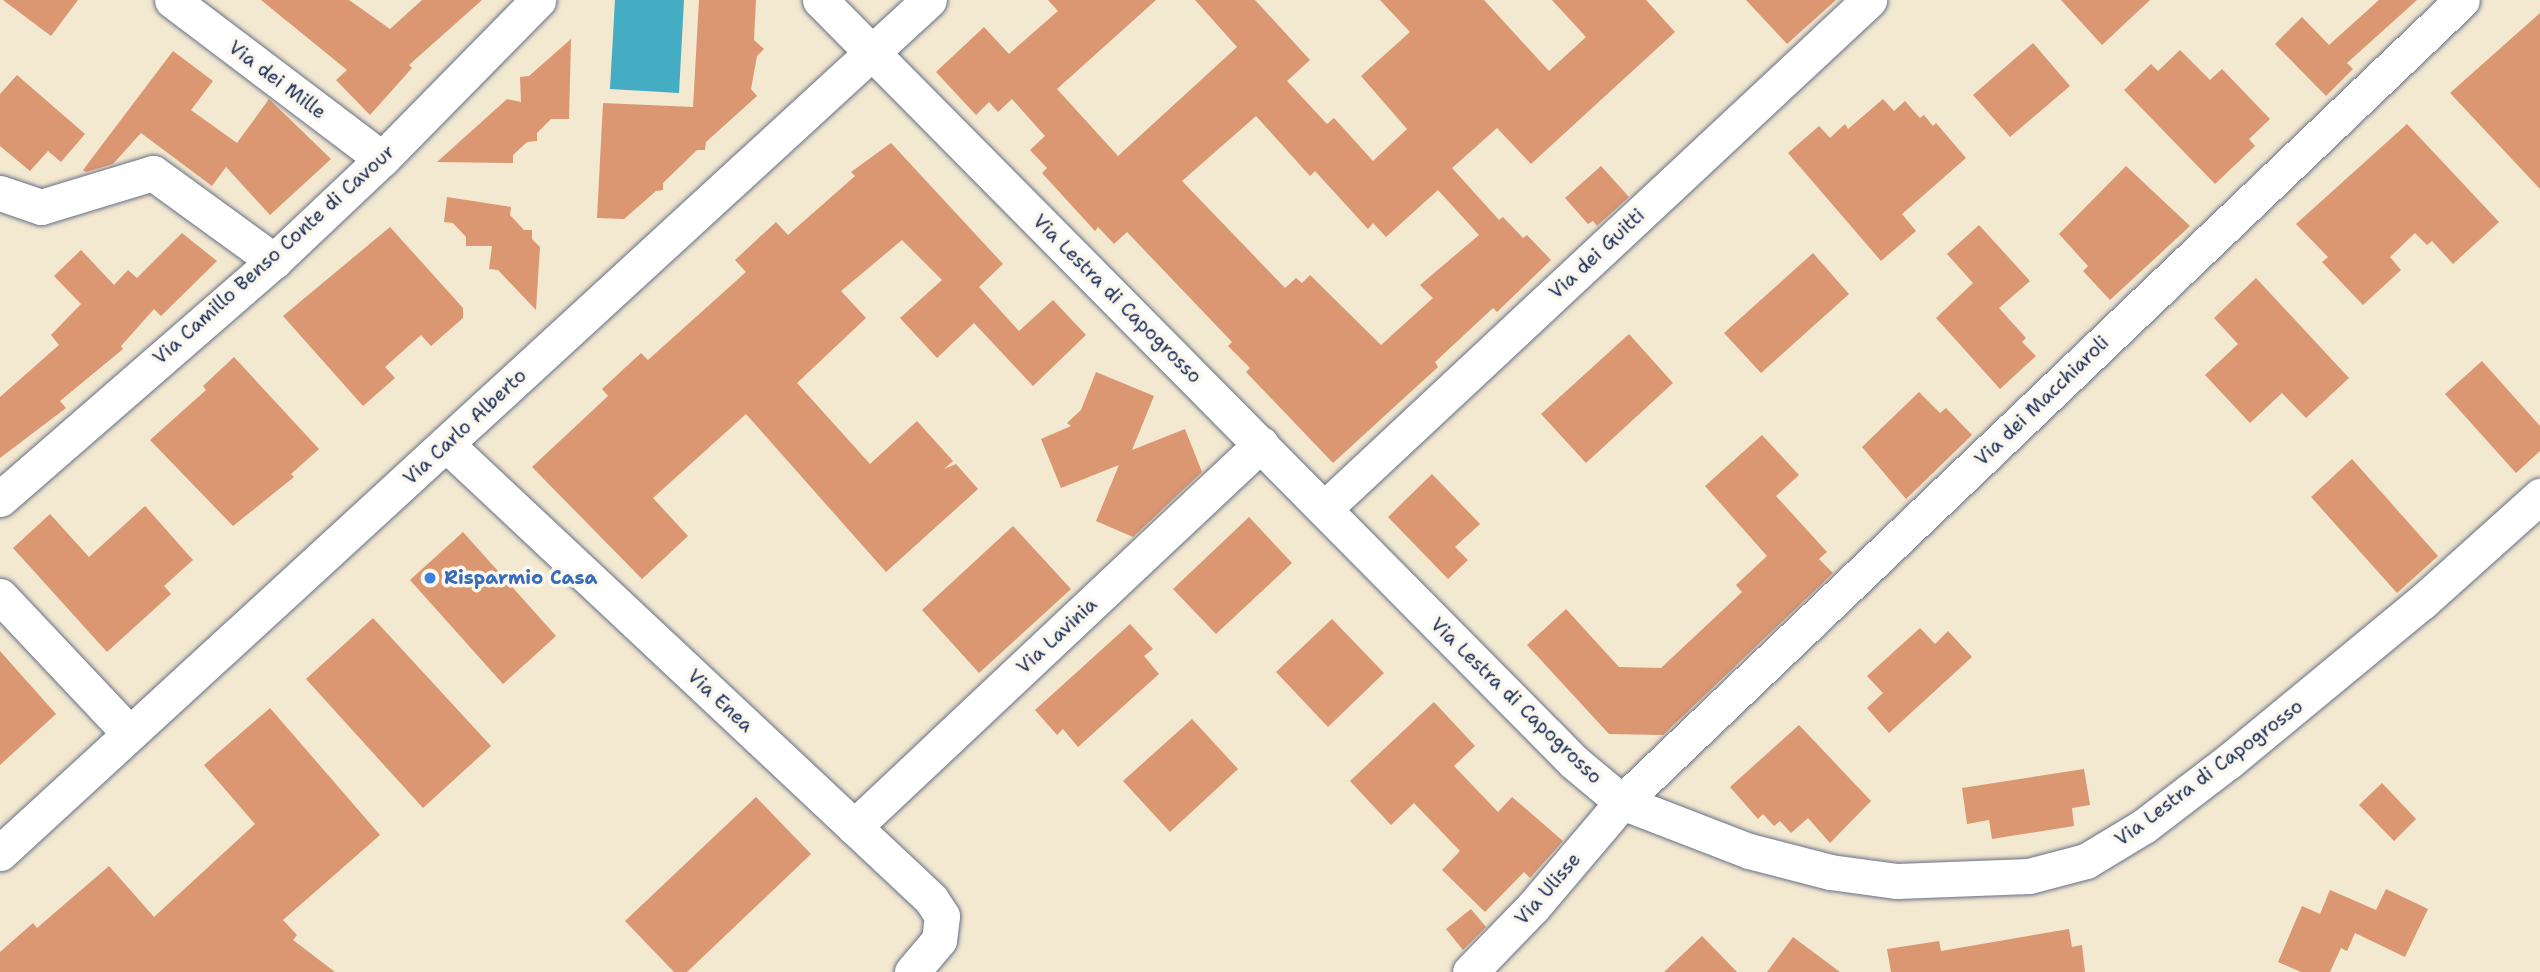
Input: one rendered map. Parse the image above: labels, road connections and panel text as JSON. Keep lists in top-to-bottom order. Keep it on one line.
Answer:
{"streets":{"street":["Via dei Mille","Via dei Guitti","Via Camillo Benso Conte di Cavour","Via Lestra di Capogrosso","Via dei Macchiaroli","Via Carlo Alberto","Via Lavinia","Via Enea","Via Ulisse"]},"crossings":[["Via dei Mille","Via Camillo Benso Conte di Cavour"],["Via dei Guitti","Via Lestra di Capogrosso"],["Via Lestra di Capogrosso","Via dei Macchiaroli"],["Via Lestra di Capogrosso","Via Carlo Alberto"],["Via Lestra di Capogrosso","Via Lavinia"],["Via Lestra di Capogrosso","Via Ulisse"],["Via dei Macchiaroli","Via Ulisse"],["Via Carlo Alberto","Via Enea"],["Via Lavinia","Via Enea"]],"places":["Risparmio Casa"]}
